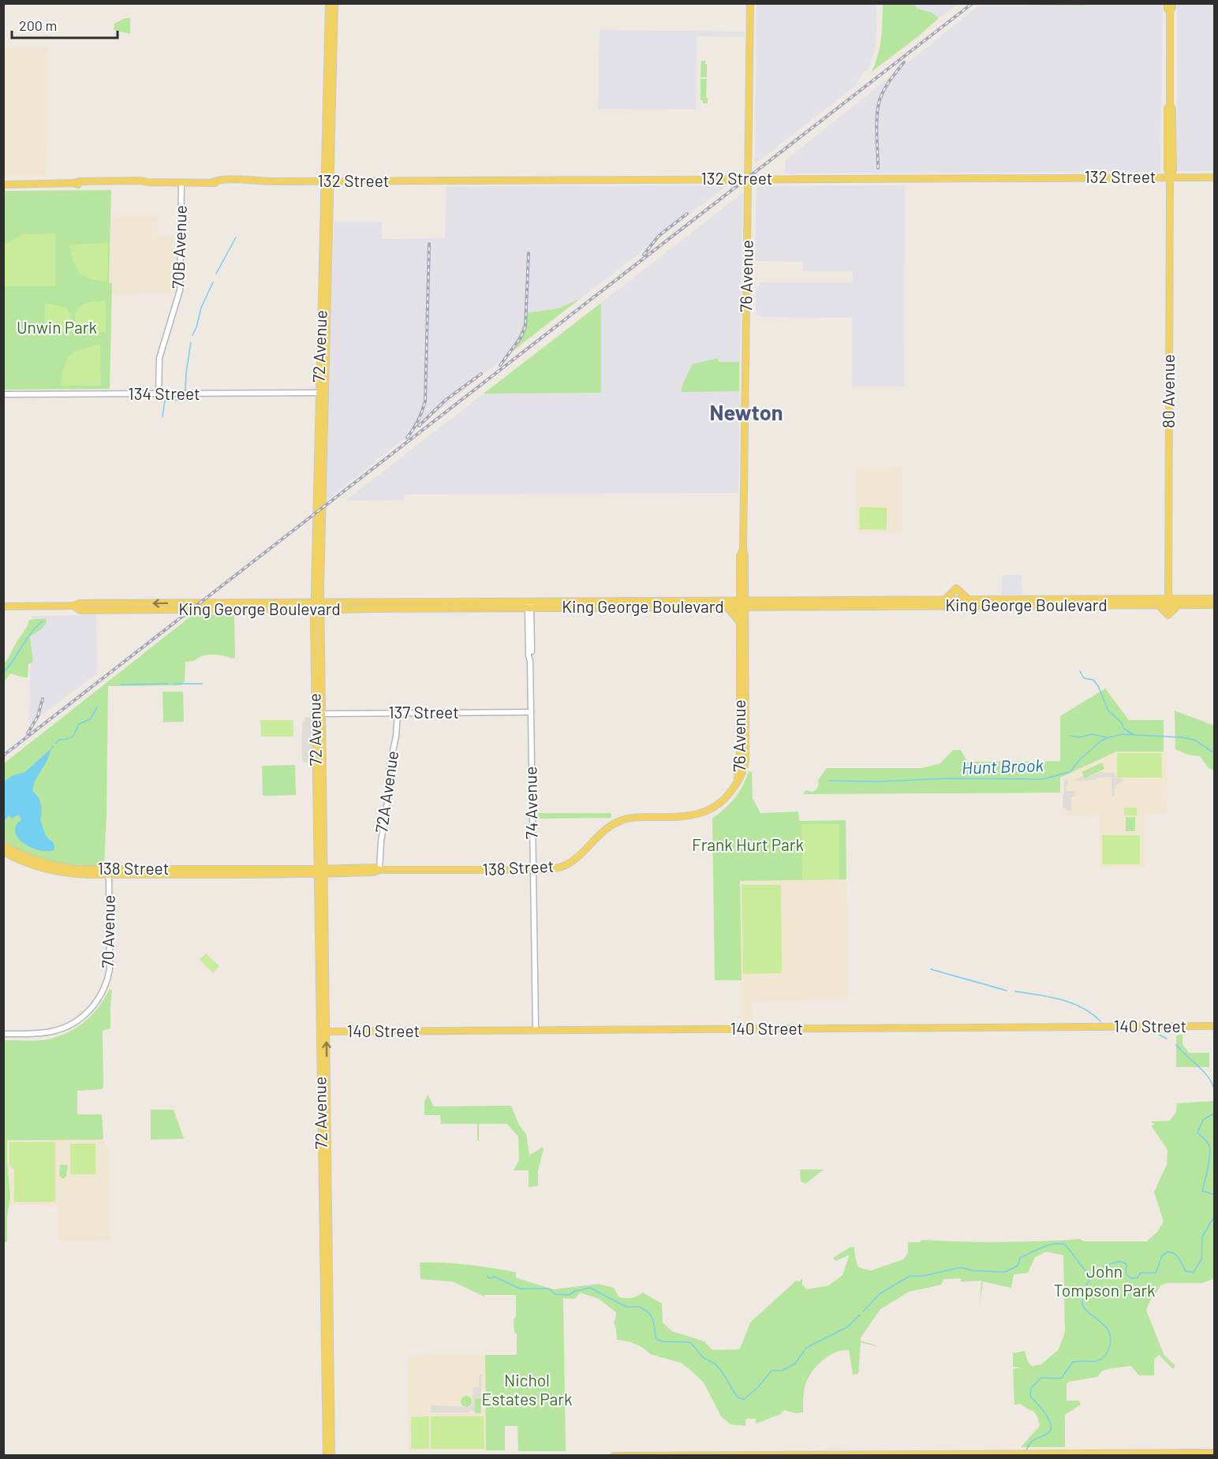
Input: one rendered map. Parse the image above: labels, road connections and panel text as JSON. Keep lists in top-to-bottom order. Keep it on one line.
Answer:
{"streets":{"main road":["132 Street","76 Avenue","72 Avenue","80 Avenue","King George Boulevard","138 Street","140 Street"],"street":["70B Avenue","134 Street","137 Street","72A Avenue","74 Avenue","70 Avenue"]},"crossings":[["132 Street","70B Avenue"],["132 Street","76 Avenue"],["132 Street","72 Avenue"],["132 Street","80 Avenue"],["70B Avenue","134 Street"],["76 Avenue","King George Boulevard"],["76 Avenue","138 Street"],["72 Avenue","134 Street"],["72 Avenue","King George Boulevard"],["72 Avenue","137 Street"],["72 Avenue","138 Street"],["72 Avenue","140 Street"],["80 Avenue","King George Boulevard"],["King George Boulevard","74 Avenue"],["137 Street","72A Avenue"],["137 Street","74 Avenue"],["72A Avenue","138 Street"],["74 Avenue","138 Street"],["74 Avenue","140 Street"],["138 Street","70 Avenue"]],"districts":["Newton"],"water":["Hunt Brook"],"parks":["Unwin Park","Frank Hurt Park","John Tompson Park","Nichol Estates Park"],"scale_bar":"200 m"}
